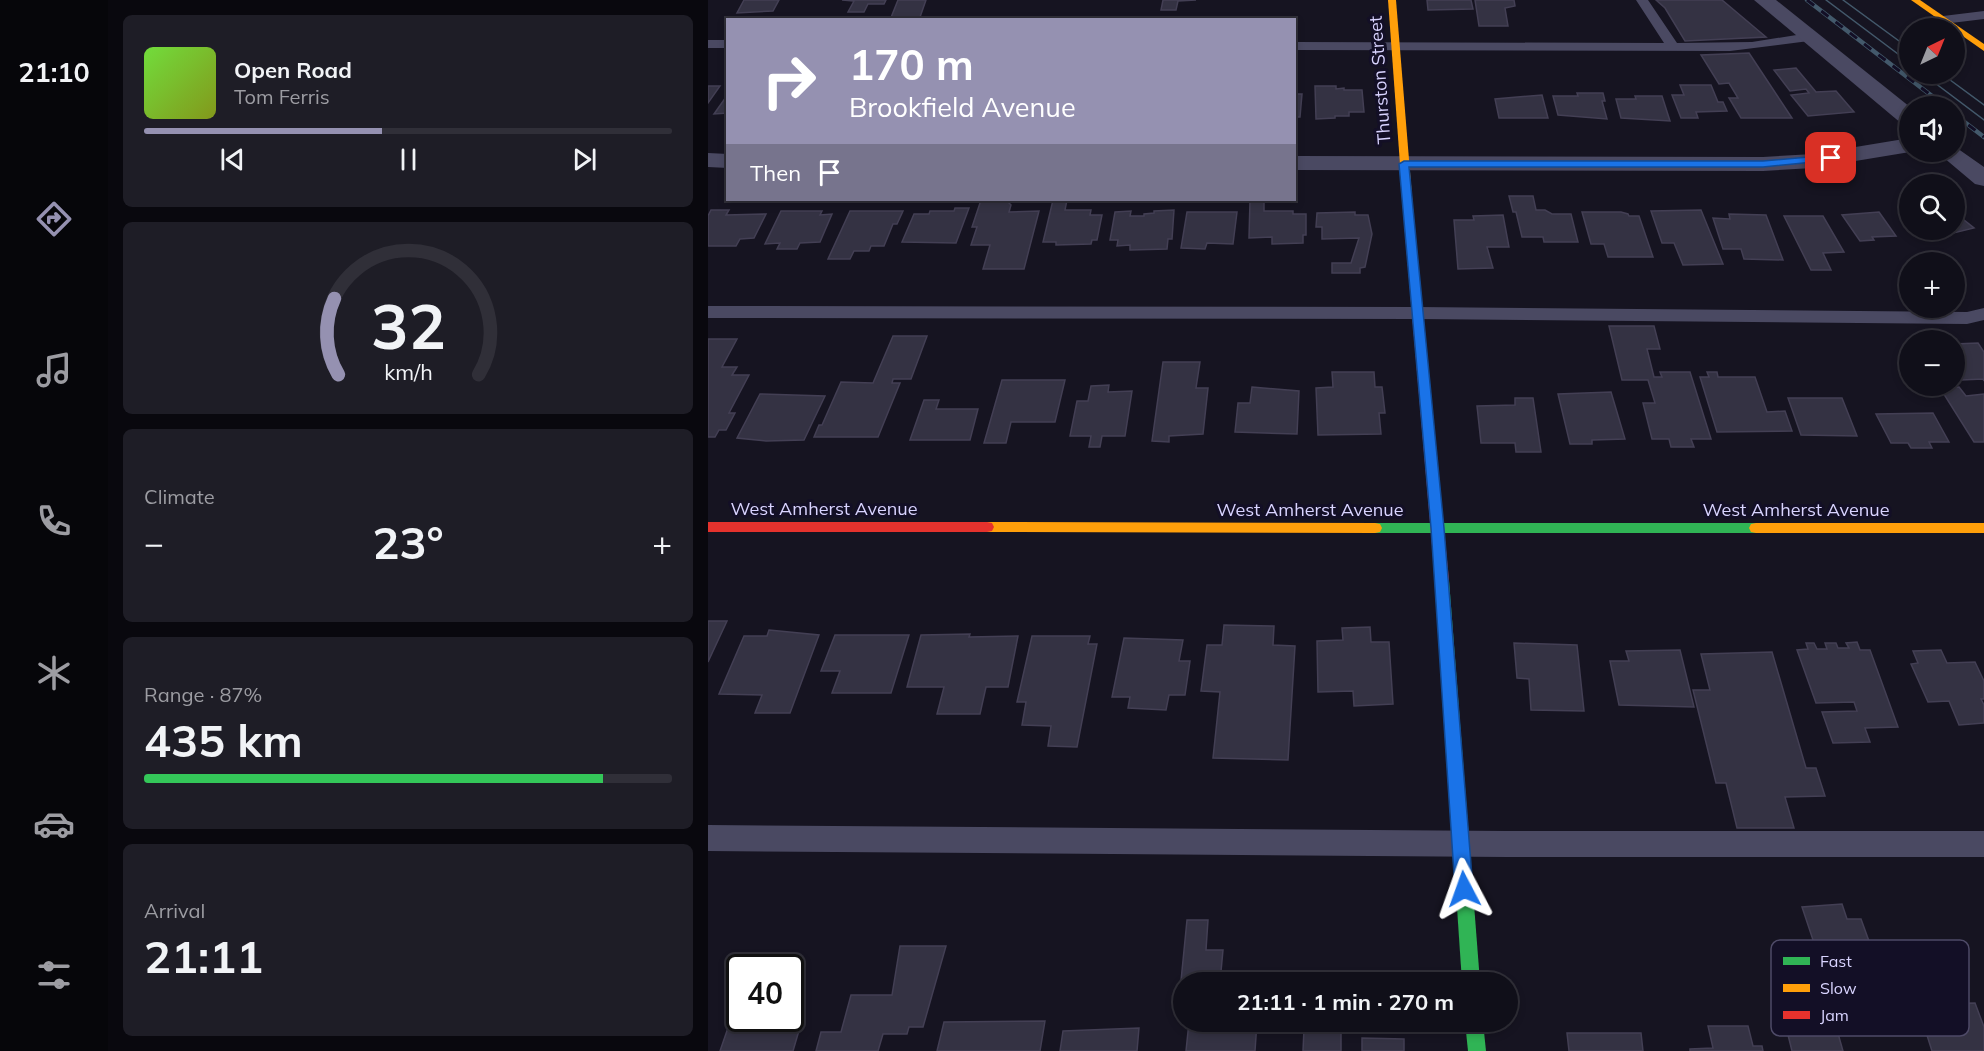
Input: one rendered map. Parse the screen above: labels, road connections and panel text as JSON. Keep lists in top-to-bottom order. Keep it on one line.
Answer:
{"streets":{"street":["Thurston Street","West Amherst Avenue"]},"crossings":[["Thurston Street","West Amherst Avenue"]],"legend":["Fast","Slow","Jam"],"north":"top right","page":{"tabs":"21:10","map_buttons":["+","−"],"turn":["170 m","Brookfield Avenue"],"song":["Open Road","Tom Ferris"],"then":"Then","tile":["Climate",["Range · 87%","435 km"],["Arrival","21:11"]],"heat":["−","23°","+"],"limit":"40","trip":"21:11 · 1 min · 270 m","gauge":["32","km/h"]}}
